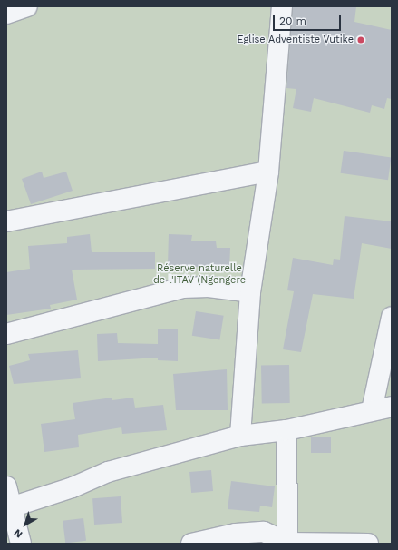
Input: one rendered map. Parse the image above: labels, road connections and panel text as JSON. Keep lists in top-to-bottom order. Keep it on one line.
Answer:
{"parks":["Réserve naturelle de l'ITAV (Ngengere"],"places":["Eglise Adventiste Vutike"],"scale_bar":"20 m","north":"bottom left"}
